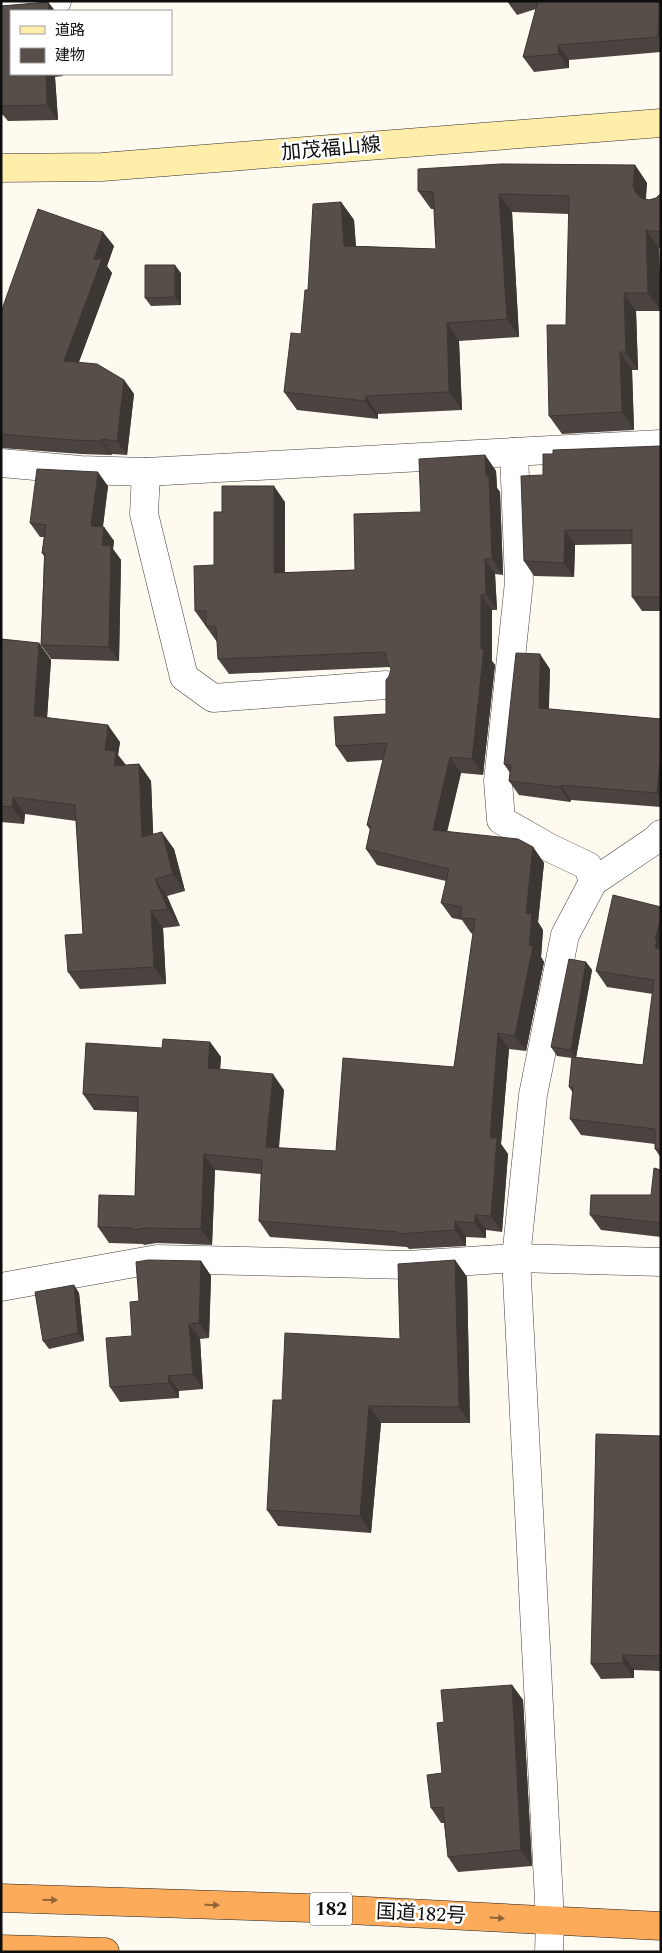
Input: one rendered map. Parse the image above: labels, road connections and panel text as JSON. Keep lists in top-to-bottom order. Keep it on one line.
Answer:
{"streets":{"highway":["182","国道182号"],"main road":["加茂福山線"]},"one_way":["国道182号"],"legend":["道路","建物"]}
